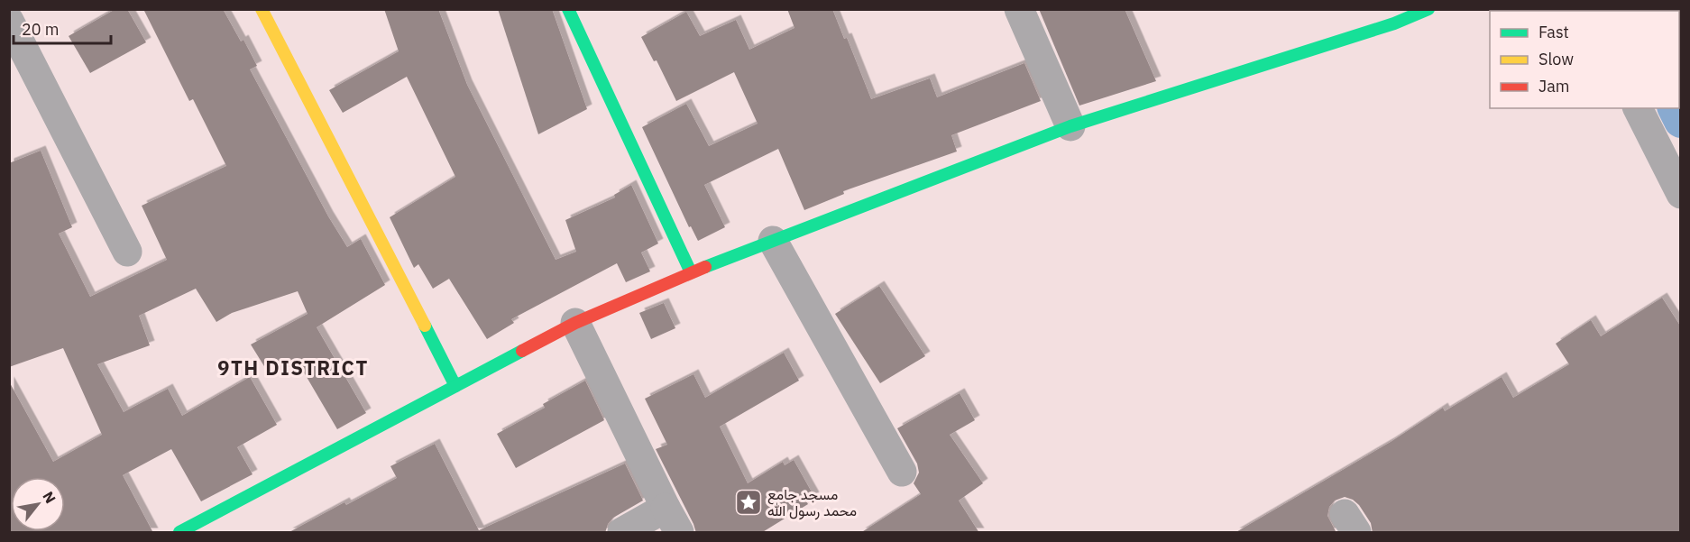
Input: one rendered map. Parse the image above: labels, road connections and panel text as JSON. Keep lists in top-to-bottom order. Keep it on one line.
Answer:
{"districts":["9TH DISTRICT"],"places":{"place":["مسجد جامع محمد رسول الله"]},"legend":["Fast","Slow","Jam"],"scale_bar":"20 m","north":"top right"}
